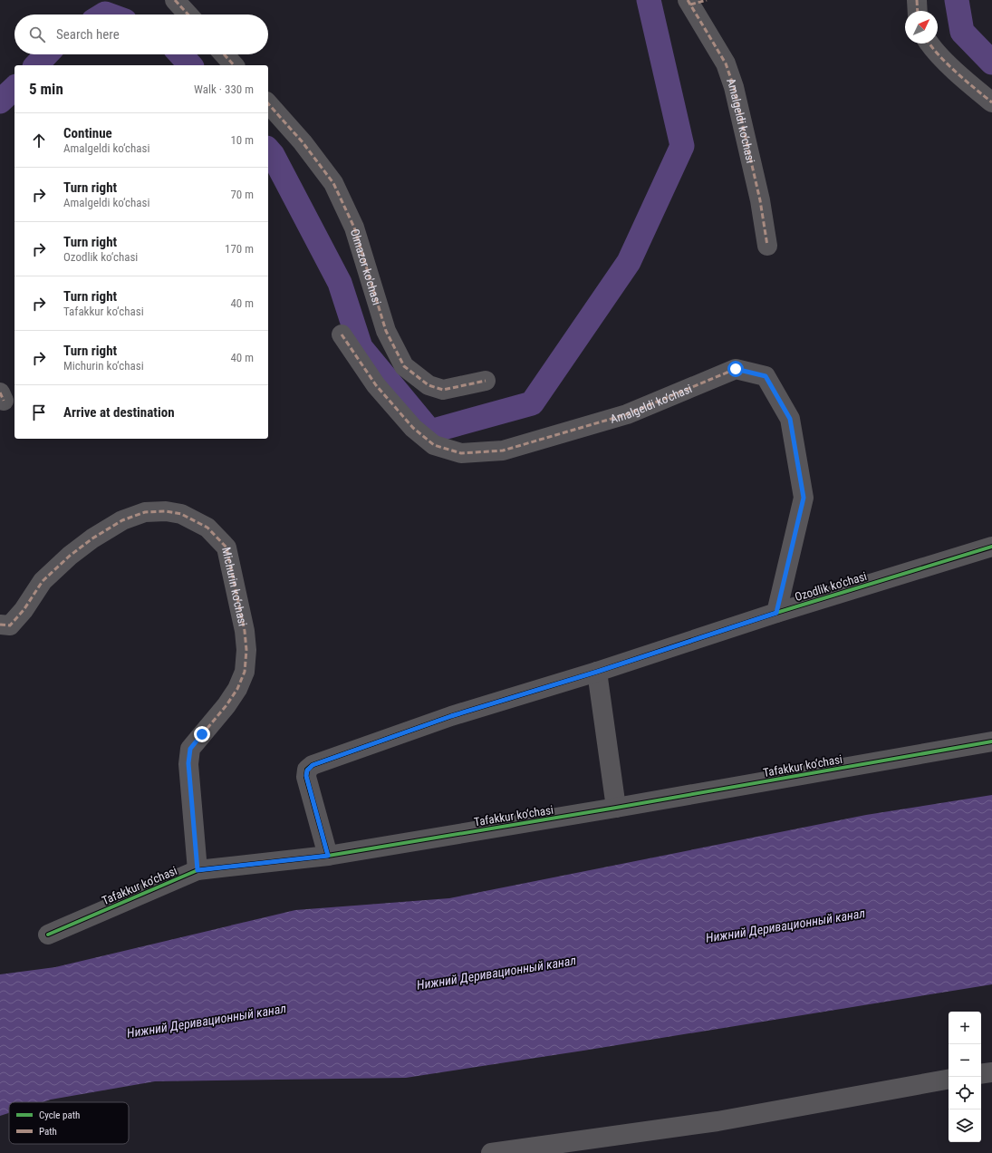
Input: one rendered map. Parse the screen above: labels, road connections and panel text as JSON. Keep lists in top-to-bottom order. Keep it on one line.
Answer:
{"streets":{"street":["Amalgeldi ko‘chasi","Olmazor ko'chasi","Ozodlik ko‘chasi","Michurin ko‘chasi","Tafakkur ko‘chasi"]},"crossings":[["Amalgeldi ko‘chasi","Ozodlik ko‘chasi"],["Ozodlik ko‘chasi","Tafakkur ko‘chasi"],["Michurin ko‘chasi","Tafakkur ko‘chasi"]],"water":["Нижний Деривационный канал"],"legend":["Cycle path","Path"],"north":"top right","page":{"search":"Search here","heading":["5 min","Walk · 330 m"],"list":[["Continue","Amalgeldi ko‘chasi","10 m"],["Turn right","Amalgeldi ko‘chasi","70 m"],["Turn right","Ozodlik ko‘chasi","170 m"],["Turn right","Tafakkur ko‘chasi","40 m"],["Turn right","Michurin ko‘chasi","40 m"],"Arrive at destination"],"map_buttons":["+","−"]}}
